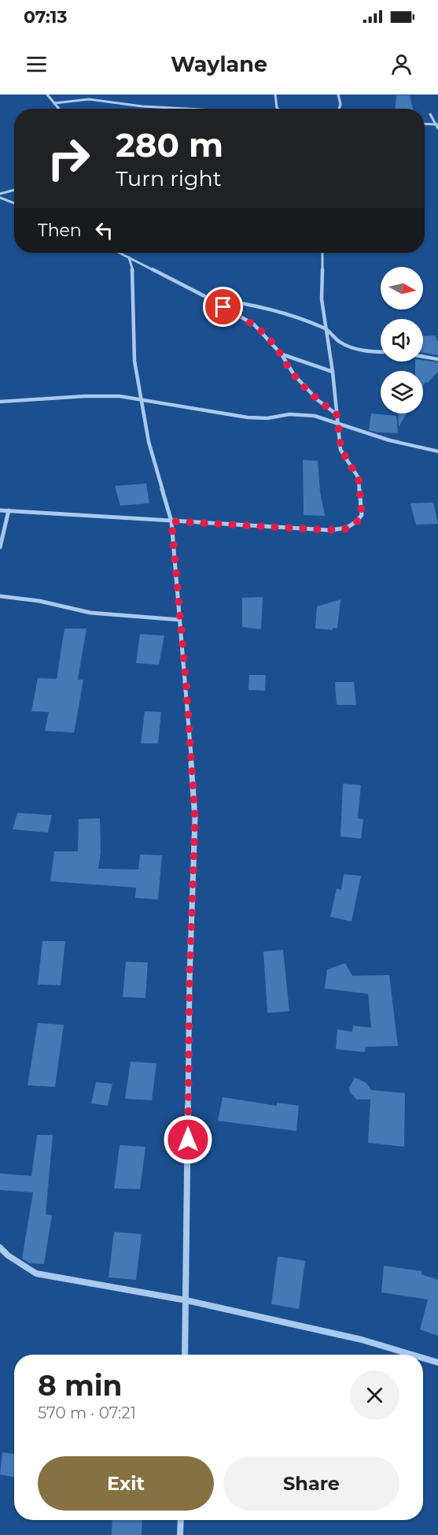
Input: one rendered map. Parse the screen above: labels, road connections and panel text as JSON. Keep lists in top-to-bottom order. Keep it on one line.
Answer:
{"north":"right","page":{"status":"07:13","header":"Waylane","turn":["280 m","Turn right"],"then":"Then","heading":["8 min","570 m · 07:21"],"buttons":["Exit","Share"]}}
